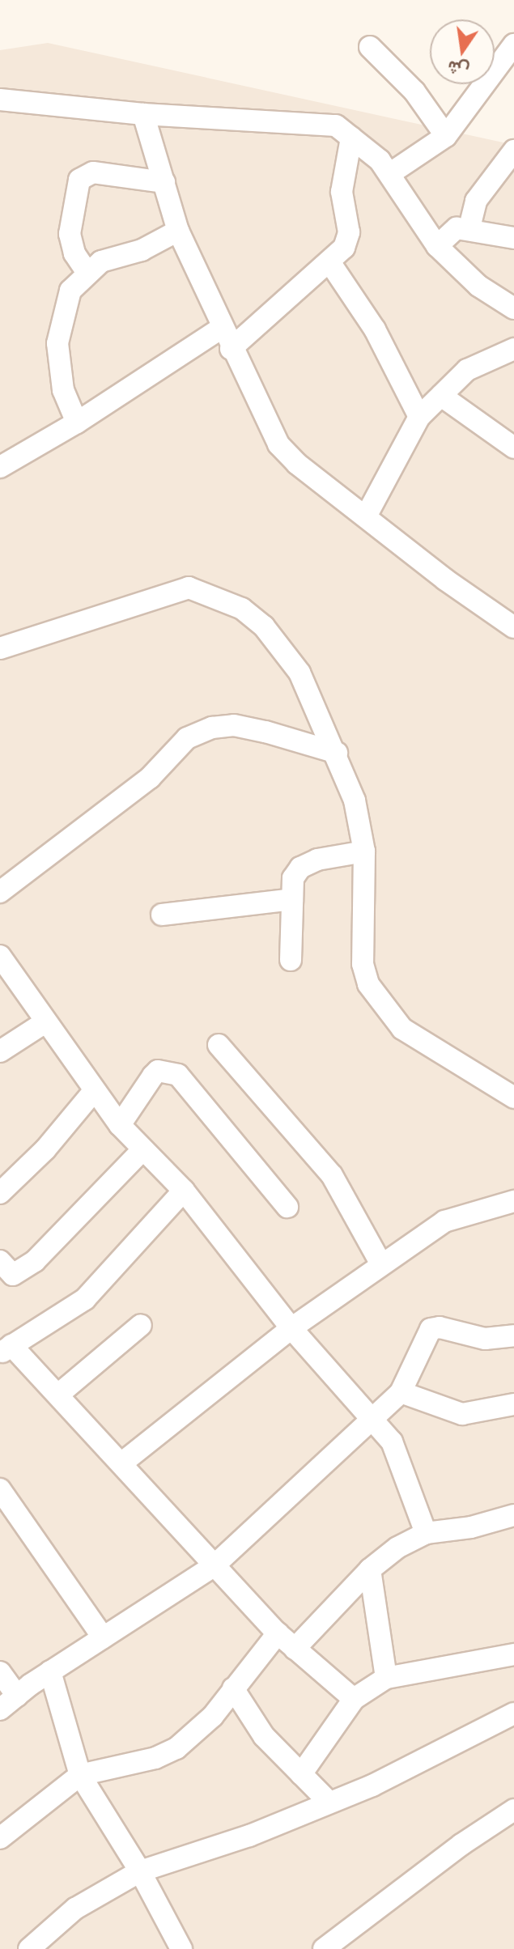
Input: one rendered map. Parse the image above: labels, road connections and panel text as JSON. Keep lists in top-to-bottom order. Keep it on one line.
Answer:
{"north":"bottom"}
